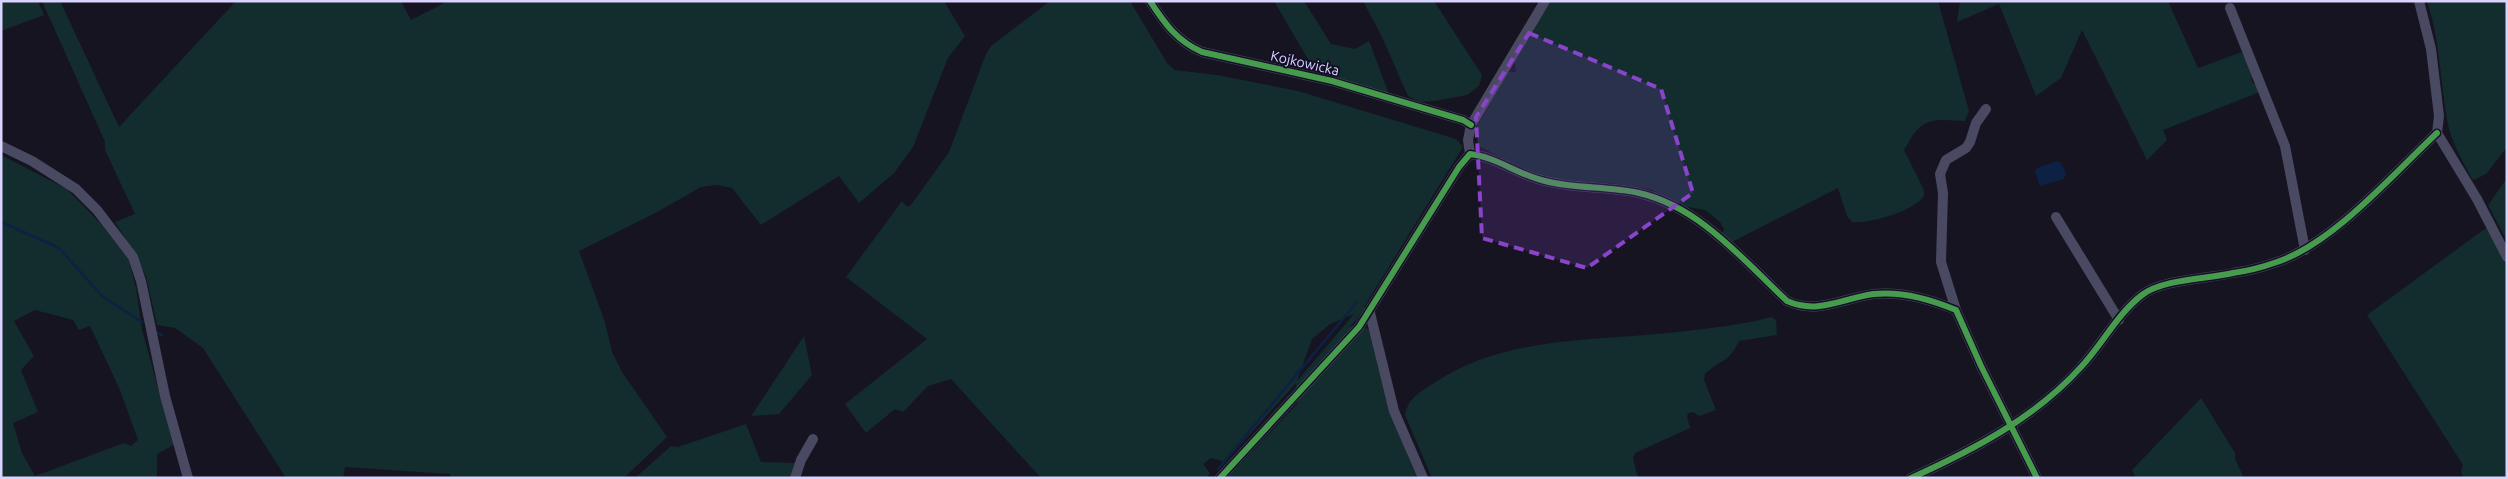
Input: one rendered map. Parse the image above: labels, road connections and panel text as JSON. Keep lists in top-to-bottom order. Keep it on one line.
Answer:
{"streets":{"street":["Kojkowicka"]}}
